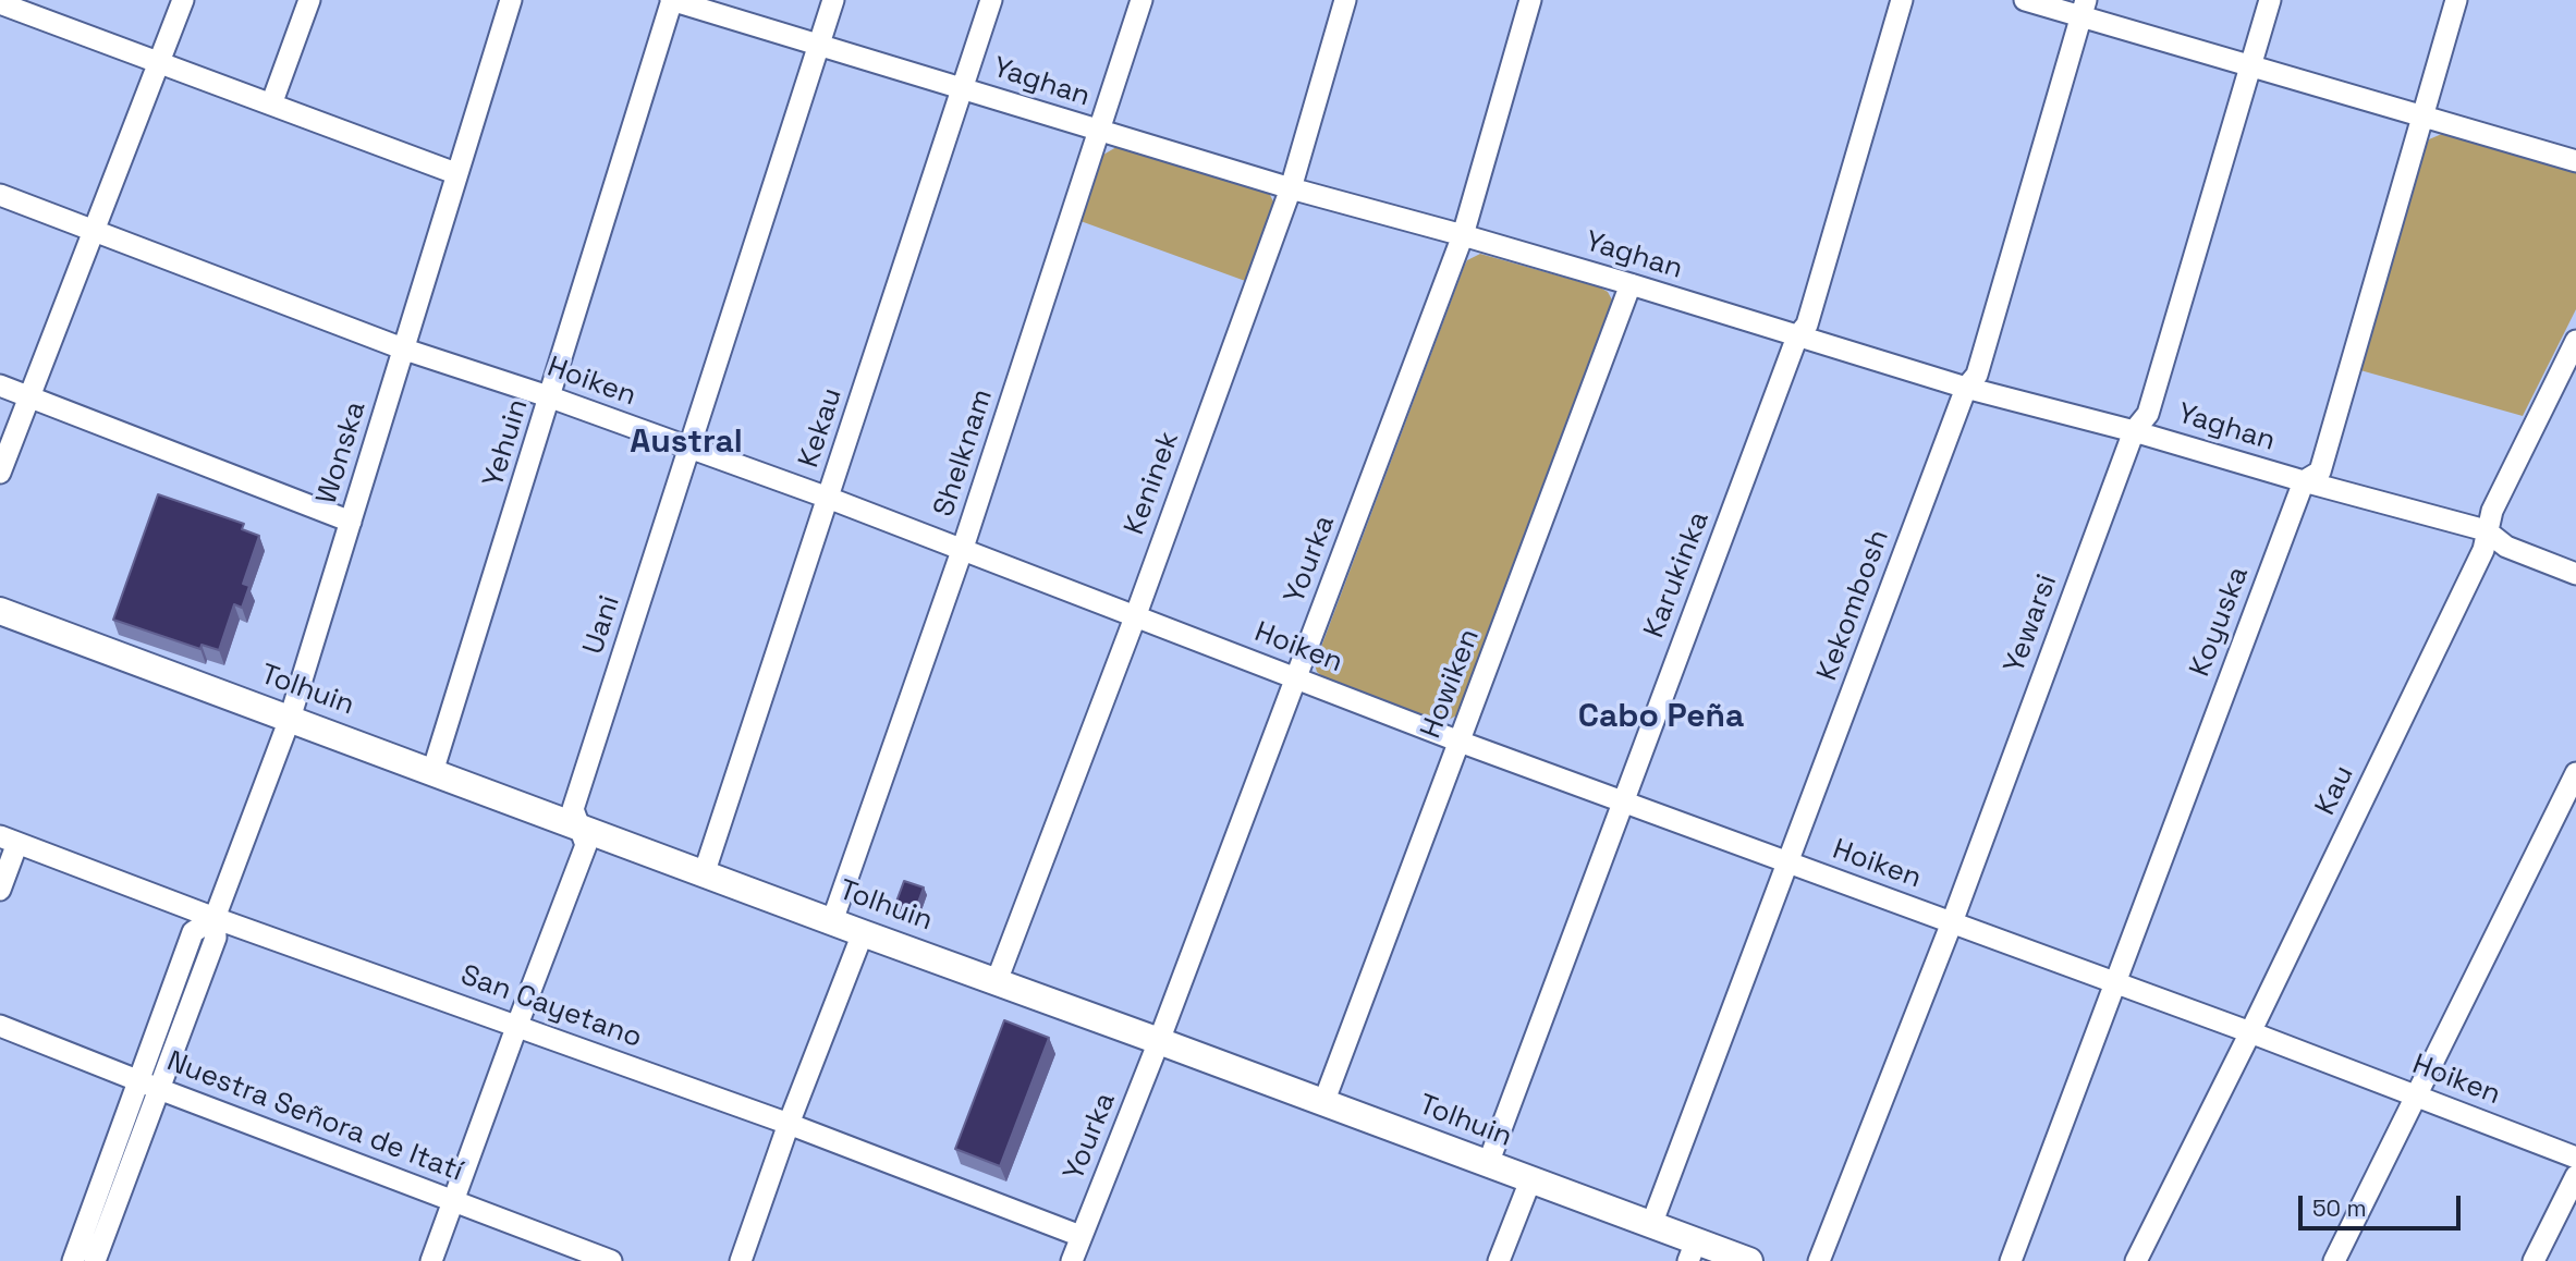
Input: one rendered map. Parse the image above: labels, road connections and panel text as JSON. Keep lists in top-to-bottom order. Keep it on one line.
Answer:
{"streets":{"street":["Yaghan","Hoiken","Kekau","Yehuin","Wonska","Shelknam","Keninek","Yourka","Karukinka","Kekombosh","Koyuska","Yewarsi","Uani","Howiken","Tolhuin","Kau","San Cayetano","Nuestra Señora de Itatí"]},"crossings":[["Yaghan","Kekau"],["Yaghan","Yehuin"],["Yaghan","Shelknam"],["Yaghan","Keninek"],["Yaghan","Yourka"],["Yaghan","Karukinka"],["Yaghan","Kekombosh"],["Yaghan","Koyuska"],["Yaghan","Yewarsi"],["Yaghan","Uani"],["Yaghan","Howiken"],["Yaghan","Kau"],["Hoiken","Kekau"],["Hoiken","Yehuin"],["Hoiken","Wonska"],["Hoiken","Shelknam"],["Hoiken","Keninek"],["Hoiken","Yourka"],["Hoiken","Karukinka"],["Hoiken","Kekombosh"],["Hoiken","Koyuska"],["Hoiken","Yewarsi"],["Hoiken","Uani"],["Hoiken","Howiken"],["Hoiken","Kau"],["Kekau","Tolhuin"],["Yehuin","Tolhuin"],["Wonska","Tolhuin"],["Wonska","San Cayetano"],["Wonska","Nuestra Señora de Itatí"],["Shelknam","Tolhuin"],["Keninek","Tolhuin"],["Yourka","Tolhuin"],["Yourka","San Cayetano"],["Karukinka","Tolhuin"],["Kekombosh","Tolhuin"],["Uani","Tolhuin"],["Uani","San Cayetano"],["Uani","Nuestra Señora de Itatí"],["Howiken","Tolhuin"]],"districts":["Austral","Cabo Peña"],"scale_bar":"50 m"}
